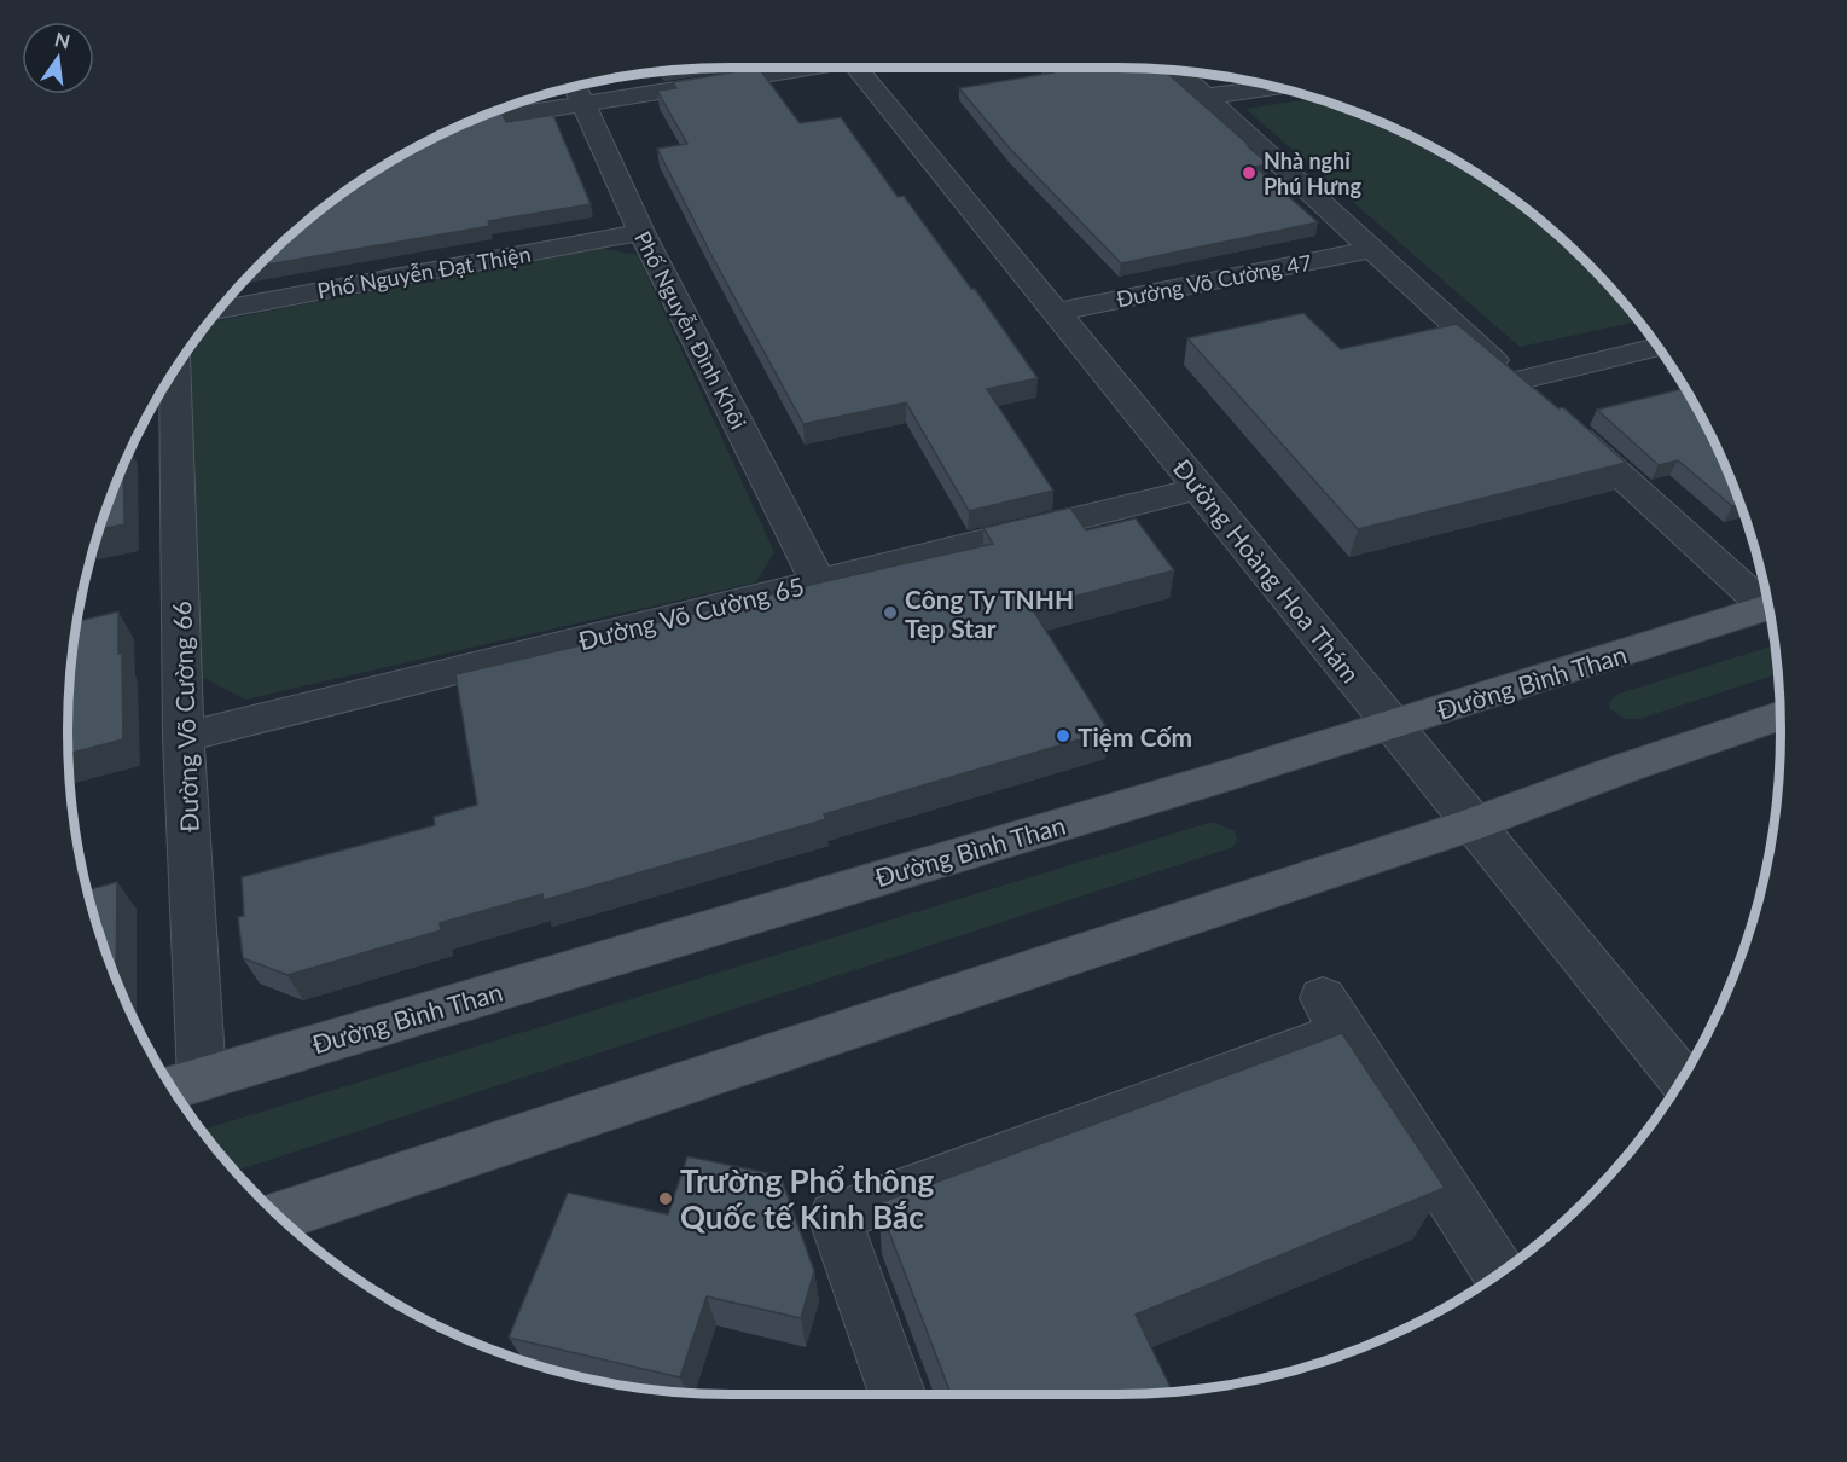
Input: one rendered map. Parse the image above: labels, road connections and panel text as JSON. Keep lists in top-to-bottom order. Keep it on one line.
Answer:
{"streets":{"main road":["Đường Bình Than"],"street":["Phố Nguyễn Đạt Thiện","Đường Võ Cường 47","Phố Nguyễn Đình Khôi","Đường Hoàng Hoa Thám","Đường Võ Cường 65","Đường Võ Cường 66"]},"crossings":[["Phố Nguyễn Đạt Thiện","Phố Nguyễn Đình Khôi"],["Đường Võ Cường 47","Đường Hoàng Hoa Thám"],["Phố Nguyễn Đình Khôi","Đường Võ Cường 65"],["Đường Hoàng Hoa Thám","Đường Võ Cường 65"],["Đường Hoàng Hoa Thám","Đường Bình Than"],["Đường Võ Cường 65","Đường Võ Cường 66"],["Đường Bình Than","Đường Võ Cường 66"]],"places":["Nhà nghỉ Phú Hưng","Công Ty TNHH Tep Star","Tiệm Cốm","Trường Phổ thông Quốc tế Kinh Bắc"],"north":"top"}
